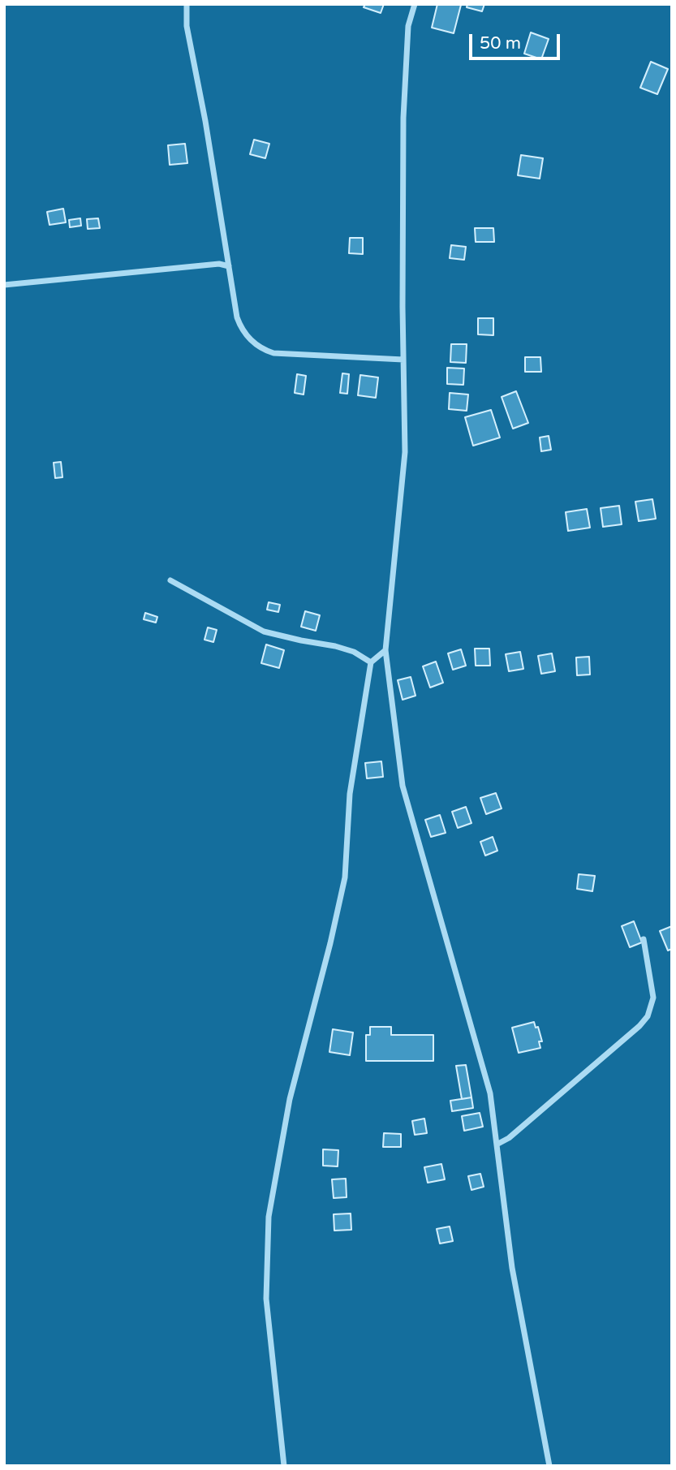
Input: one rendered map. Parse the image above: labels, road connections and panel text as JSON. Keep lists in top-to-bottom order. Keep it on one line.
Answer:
{"scale_bar":"50 m"}
